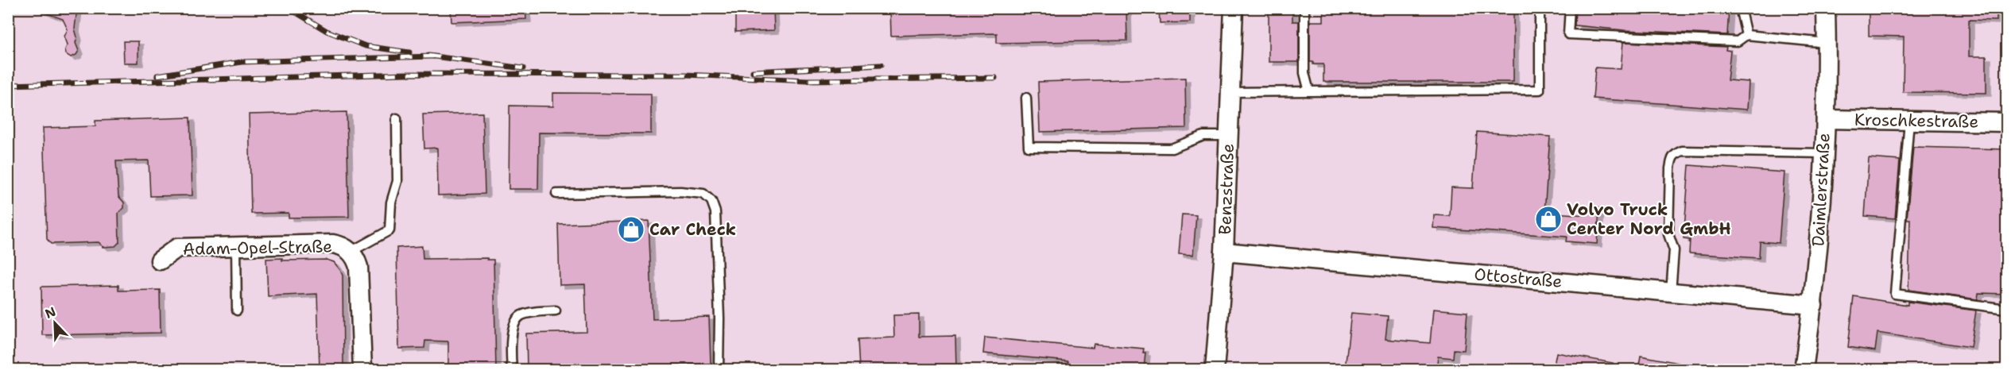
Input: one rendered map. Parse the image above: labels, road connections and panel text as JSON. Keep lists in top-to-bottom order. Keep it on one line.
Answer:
{"streets":{"street":["Kroschkestraße","Benzstraße","Daimlerstraße","Adam-Opel-Straße","Ottostraße"]},"crossings":[["Kroschkestraße","Daimlerstraße"],["Benzstraße","Ottostraße"],["Daimlerstraße","Ottostraße"]],"places":{"shop":["Volvo Truck Center Nord GmbH","Car Check"]},"north":"top left"}
